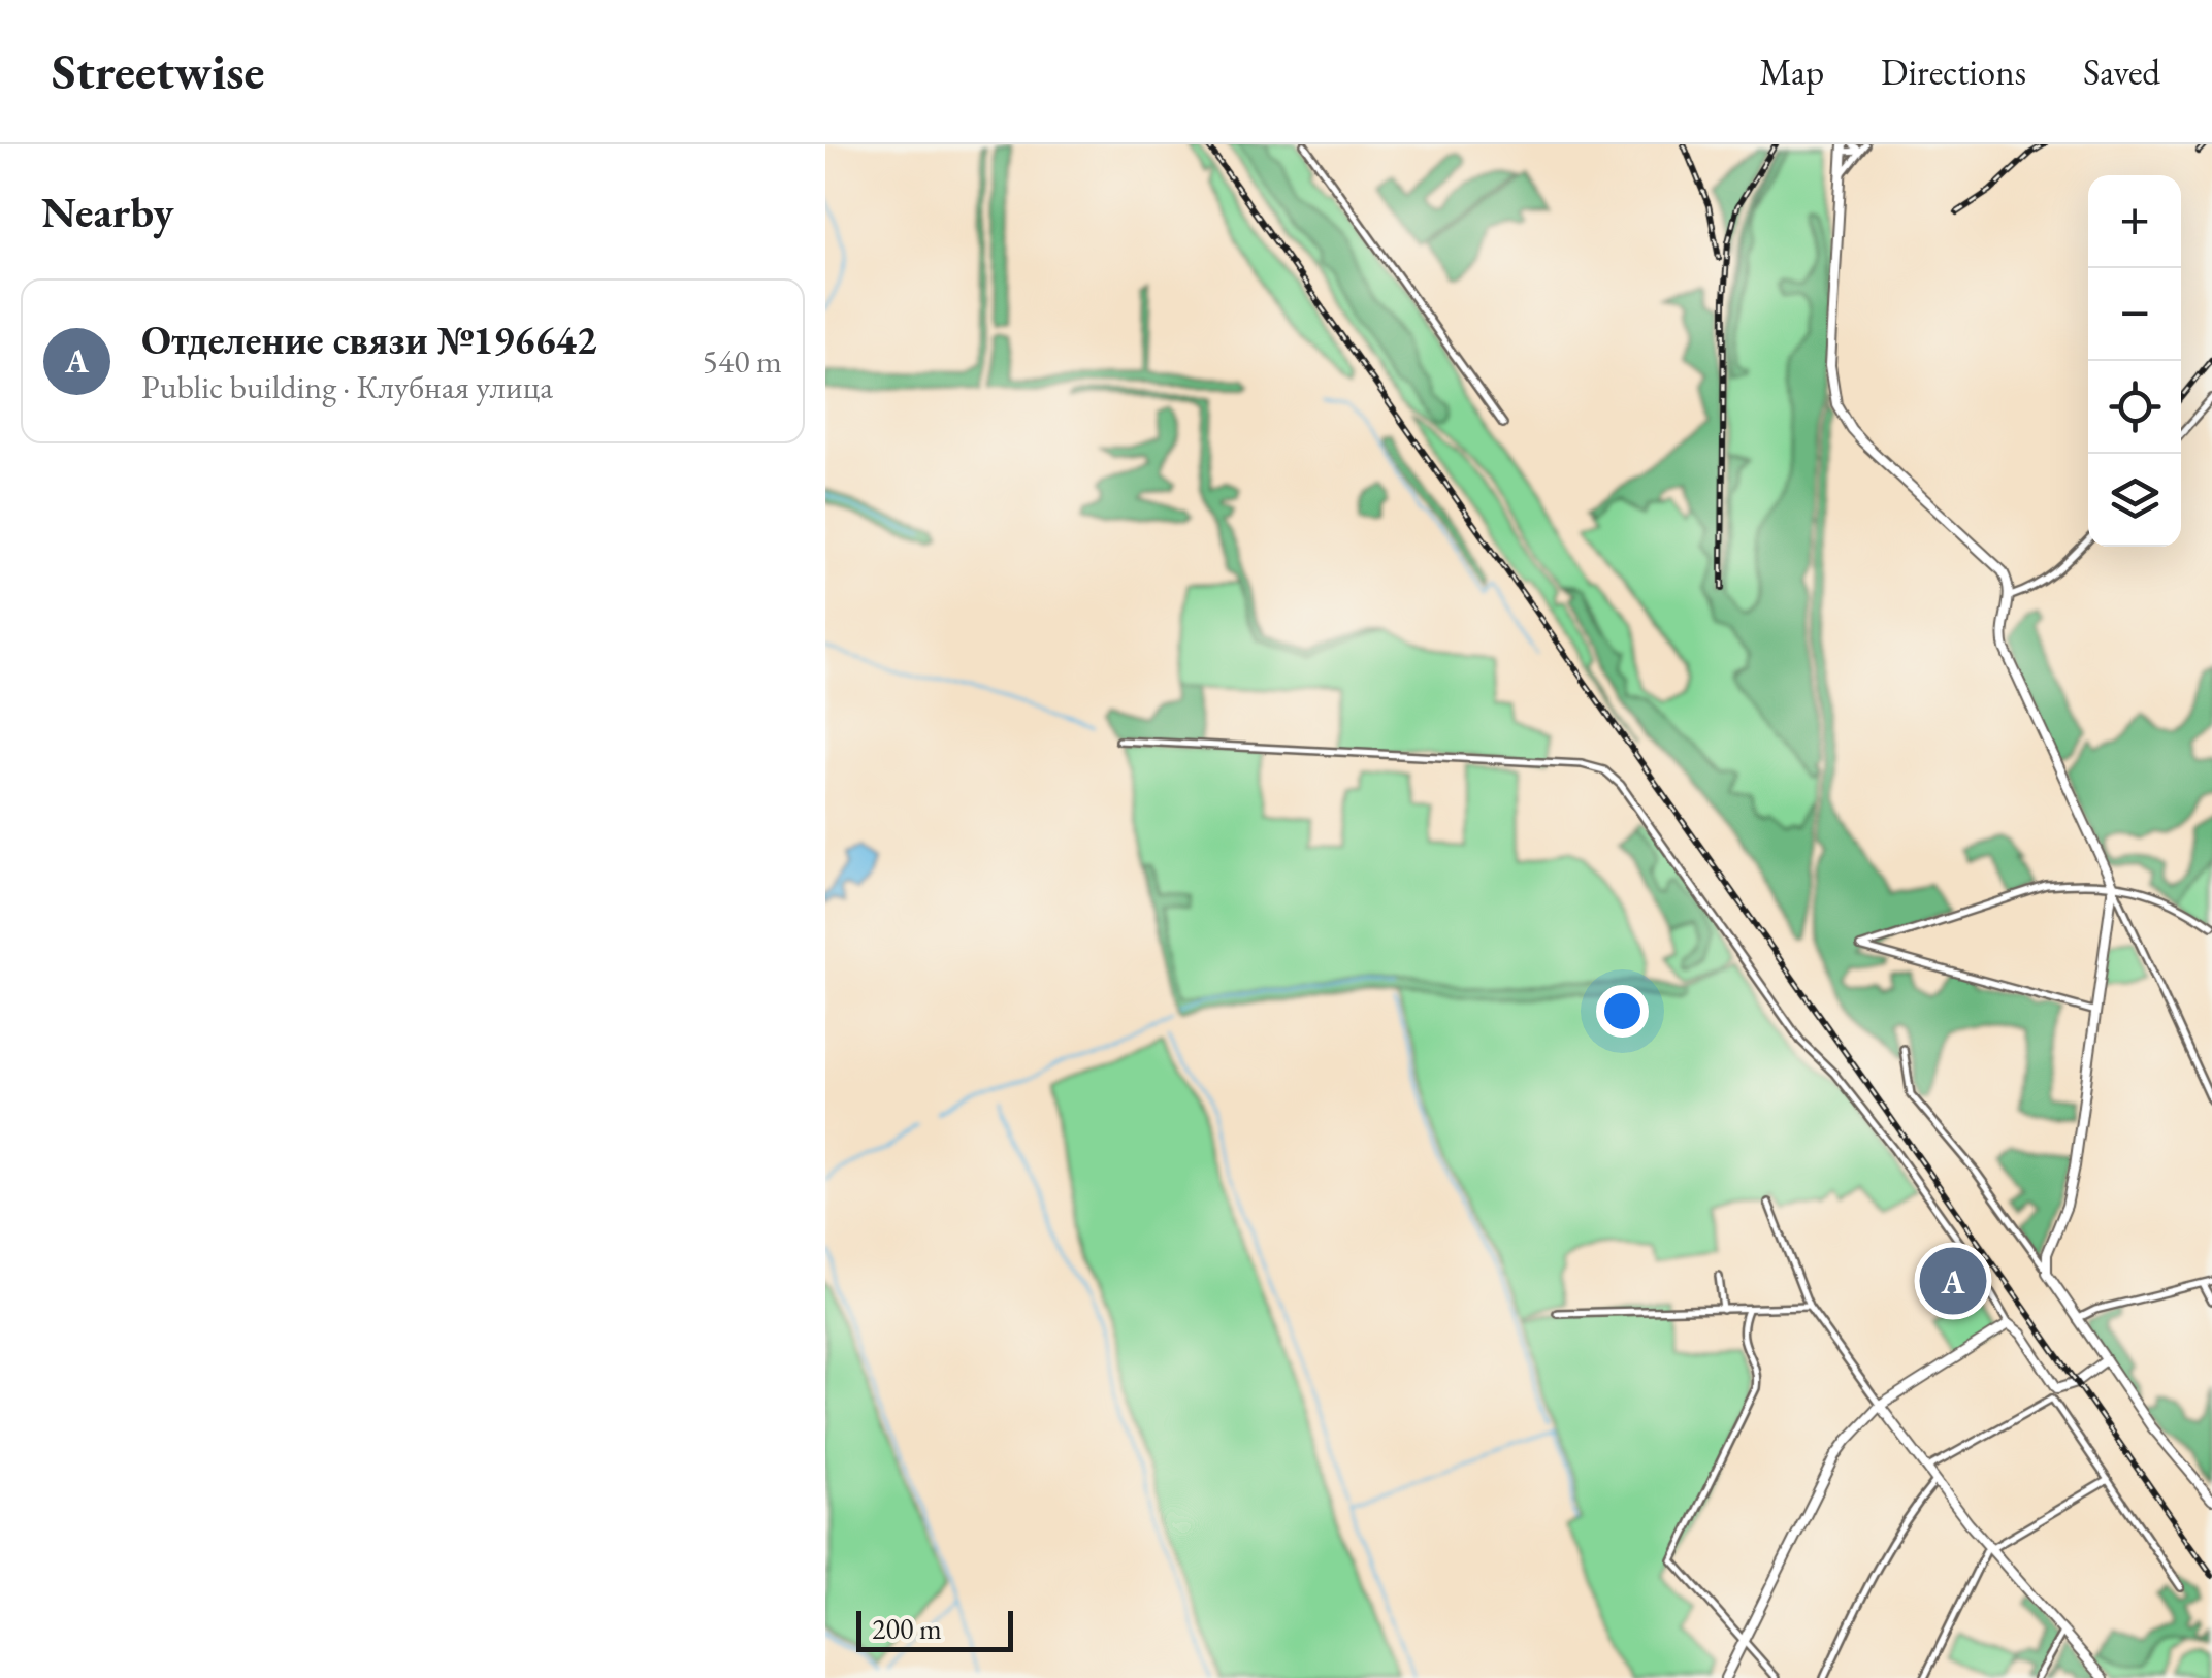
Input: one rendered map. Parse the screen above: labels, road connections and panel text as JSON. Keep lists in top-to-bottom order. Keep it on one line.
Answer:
{"scale_bar":"200 m","page":{"header":"Streetwise","nav":["Map","Directions","Saved"],"heading":"Nearby","map_buttons":["+","−"],"list":[{"mark":"A","name":"Отделение связи №196642","note":"Public building · Клубная улица","value":"540 m"}],"pins":"A","scale":"200 m"}}
